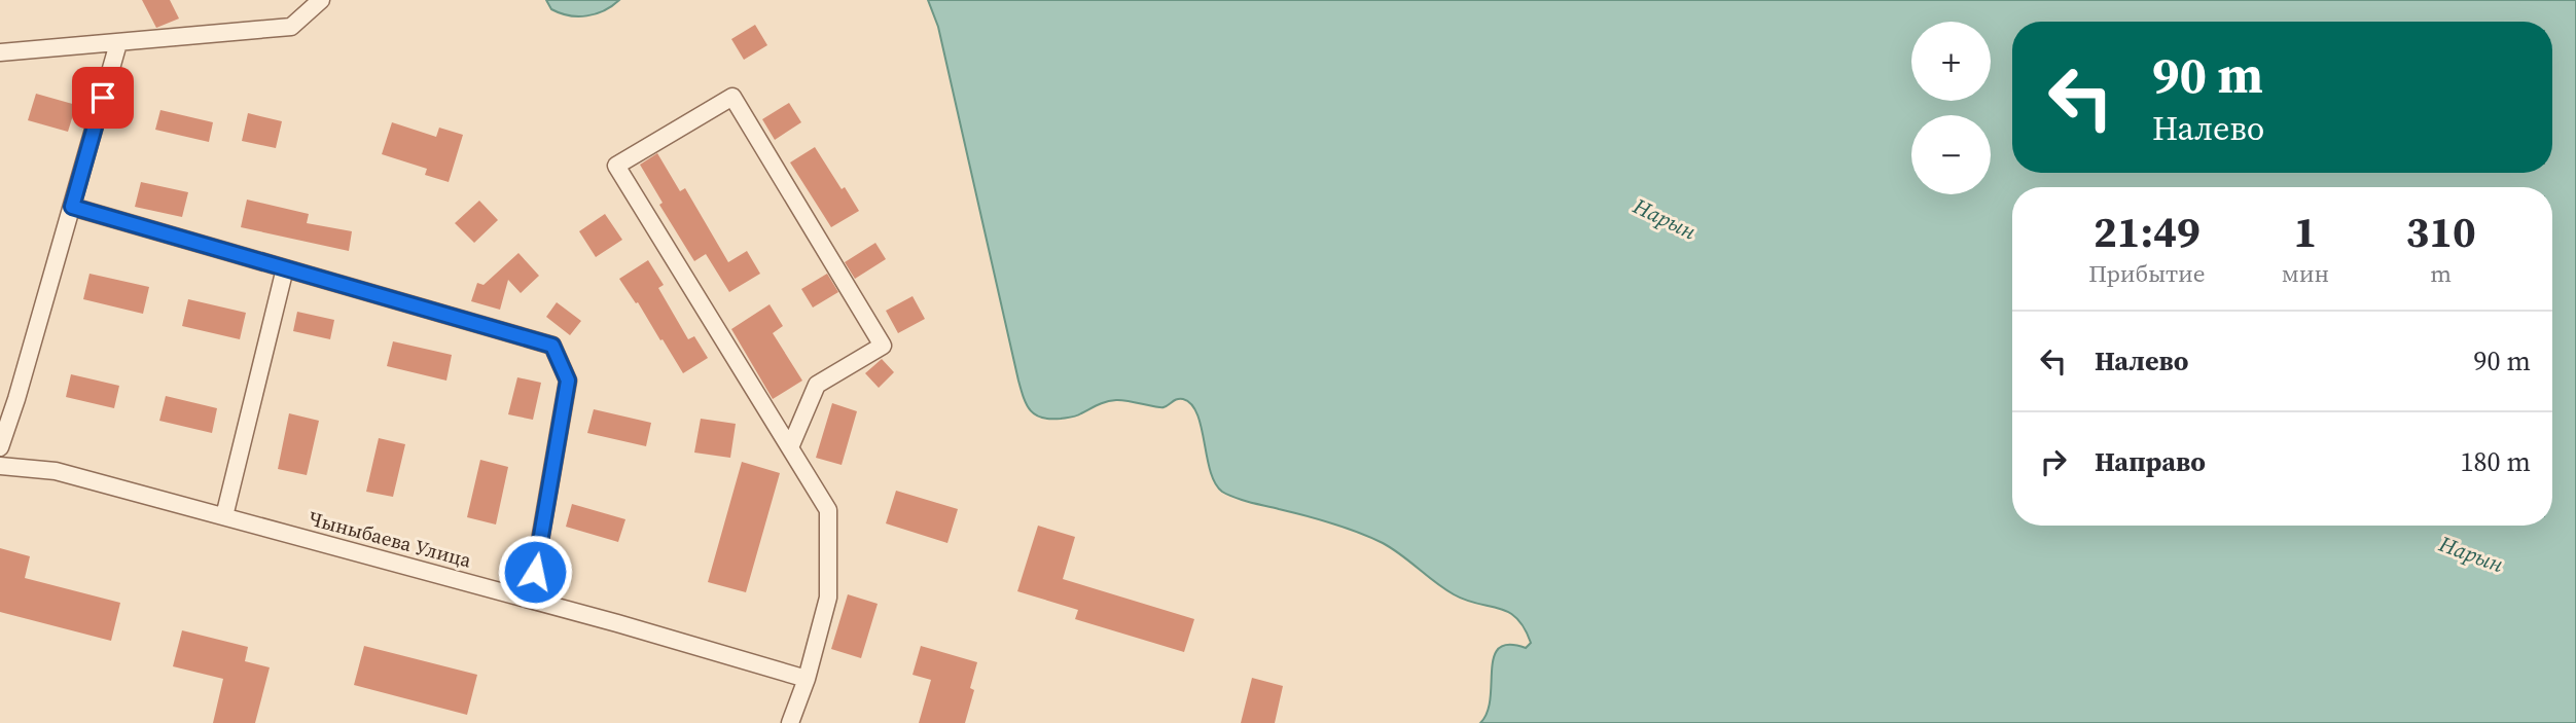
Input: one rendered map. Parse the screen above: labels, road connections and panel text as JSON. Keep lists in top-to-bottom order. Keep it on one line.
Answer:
{"streets":{"street":["Чыныбаева Улица"]},"water":["Нарын"],"page":{"map_buttons":["+","−"],"turn":["90 m","Налево"],"eta":["21:49","Прибытие","1","мин","310","m"],"list":[{"name":"Налево","value":"90 m"},{"name":"Направо","value":"180 m"}]}}
